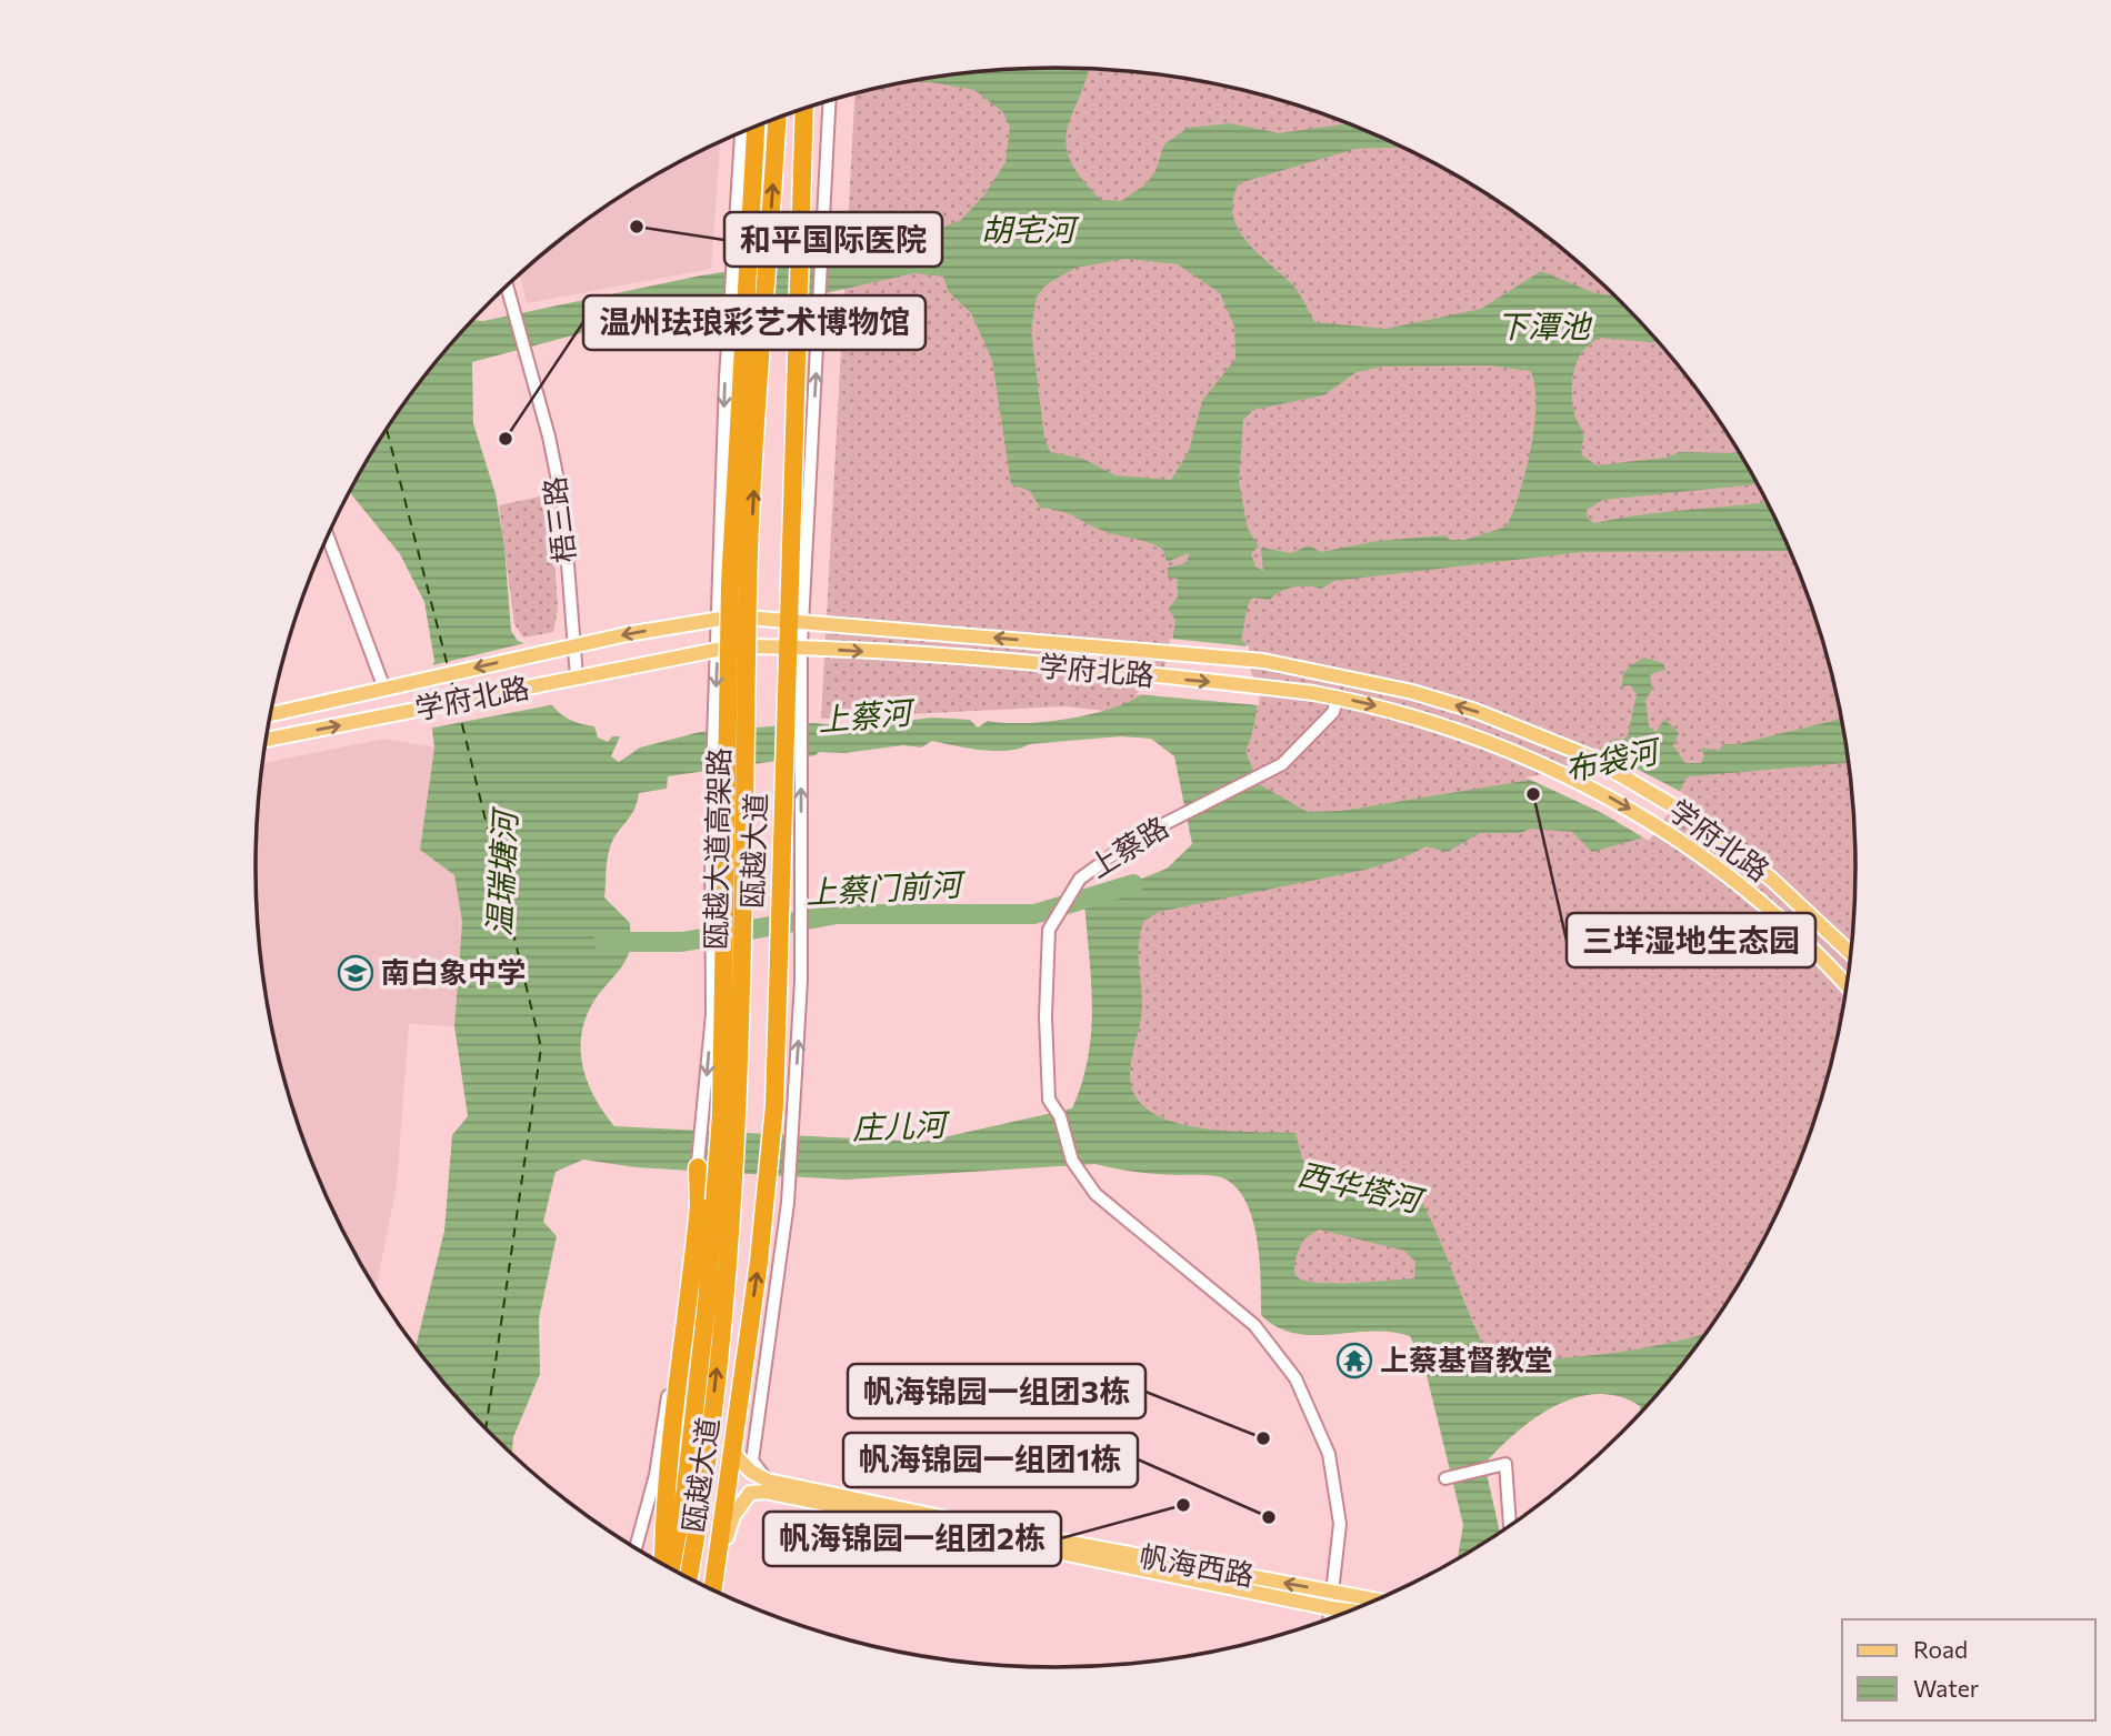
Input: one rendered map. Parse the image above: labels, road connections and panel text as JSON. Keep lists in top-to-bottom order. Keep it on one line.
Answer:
{"streets":{"highway":["瓯越大道高架路","瓯越大道"],"main road":["学府北路","帆海西路"],"street":["梧三路","上蔡路"]},"crossings":[["梧三路","学府北路"],["学府北路","上蔡路"],["学府北路","瓯越大道"],["上蔡路","帆海西路"]],"water":["胡宅河","下潭池","上蔡河","布袋河","温瑞塘河","上蔡门前河","庄儿河","西华塔河"],"places":{"other":["和平国际医院","温州珐琅彩艺术博物馆","三垟湿地生态园","帆海锦园一组团3栋","帆海锦园一组团2栋","帆海锦园一组团1栋"],"school or university":["南白象中学"],"temple":["上蔡基督教堂"]},"legend":["Road","Water"]}
